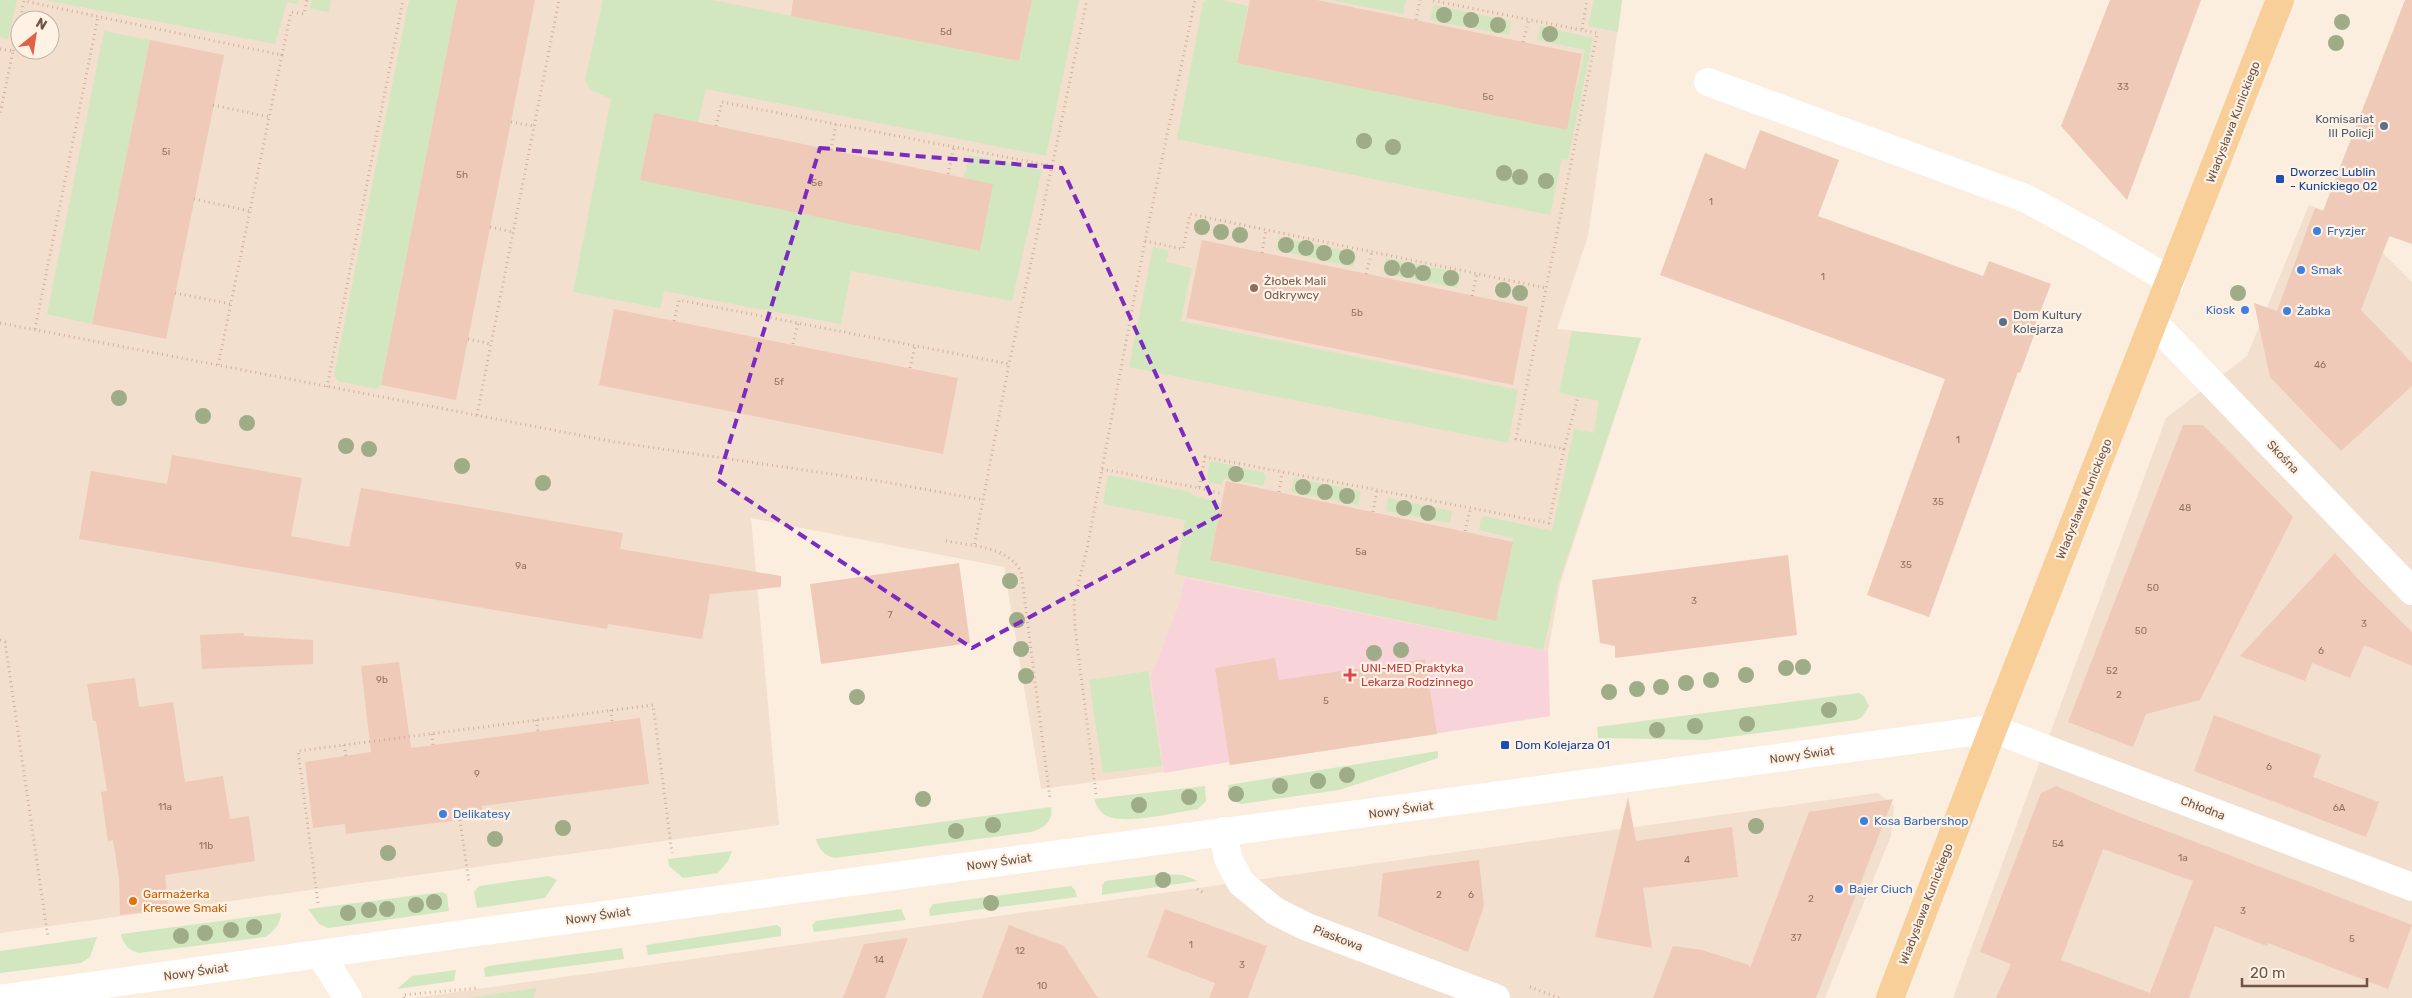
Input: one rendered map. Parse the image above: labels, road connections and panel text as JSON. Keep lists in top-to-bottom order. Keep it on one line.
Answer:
{"streets":{"main road":["Władysława Kunickiego"],"street":["Skośna","Nowy Świat","Chłodna","Piaskowa"]},"crossings":[["Władysława Kunickiego","Skośna"],["Władysława Kunickiego","Nowy Świat"],["Władysława Kunickiego","Chłodna"],["Nowy Świat","Chłodna"],["Nowy Świat","Piaskowa"]],"places":{"other":["Komisariat III Policji","Fryzjer","Smak","Żłobek Mali Odkrywcy","Kiosk","Żabka","Dom Kultury Kolejarza","Delikatesy","Kosa Barbershop","Bajer Ciuch","Garmażerka Kresowe Smaki"],"transit":["Dworzec Lublin - Kunickiego 02","Dom Kolejarza 01"],"health":["UNI-MED Praktyka Lekarza Rodzinnego"]},"house_numbers":["5d","33","5c","5i","5h","5e","1","1","5b","46","5f","1","35","48","5a","35","9a","50","3","7","3","50","6","52","9b","2","5","6","9","11a","6A","54","11b","1a","4","2","6","2","3","37","5","1","12","14","3","10"],"scale_bar":"20 m","north":"top right"}
